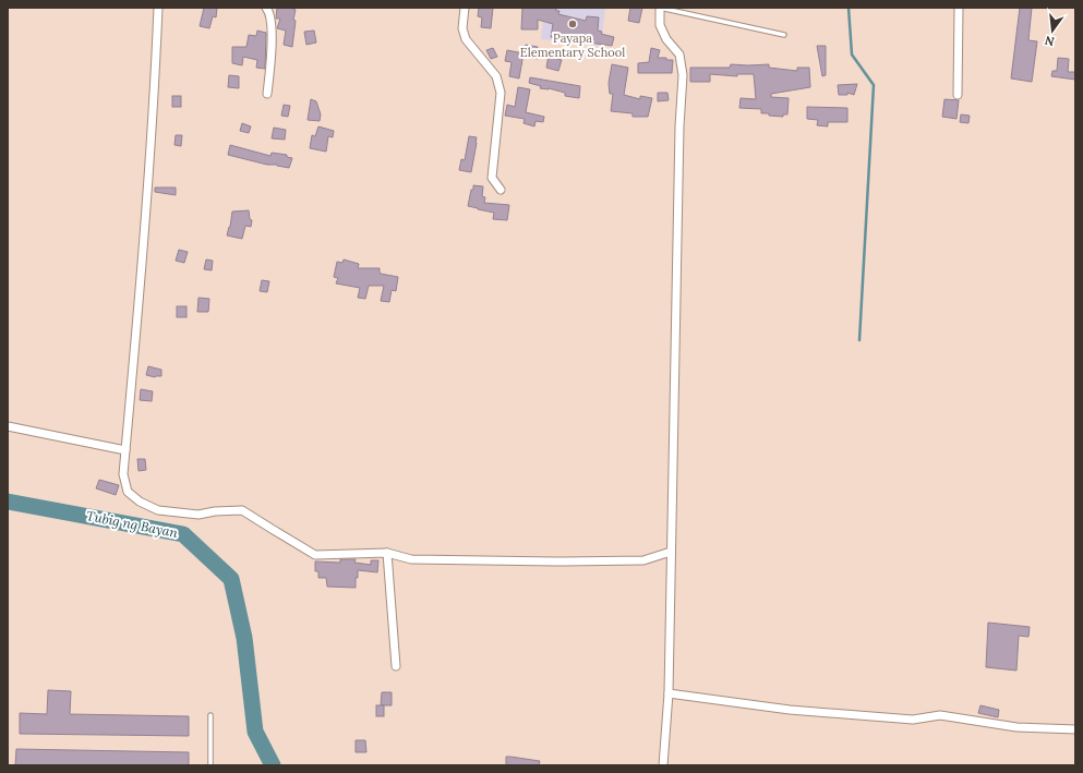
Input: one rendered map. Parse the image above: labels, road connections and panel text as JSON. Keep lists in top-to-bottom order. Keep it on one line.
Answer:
{"water":["Tubig ng Bayan"],"places":["Payapa Elementary School"],"north":"bottom"}
